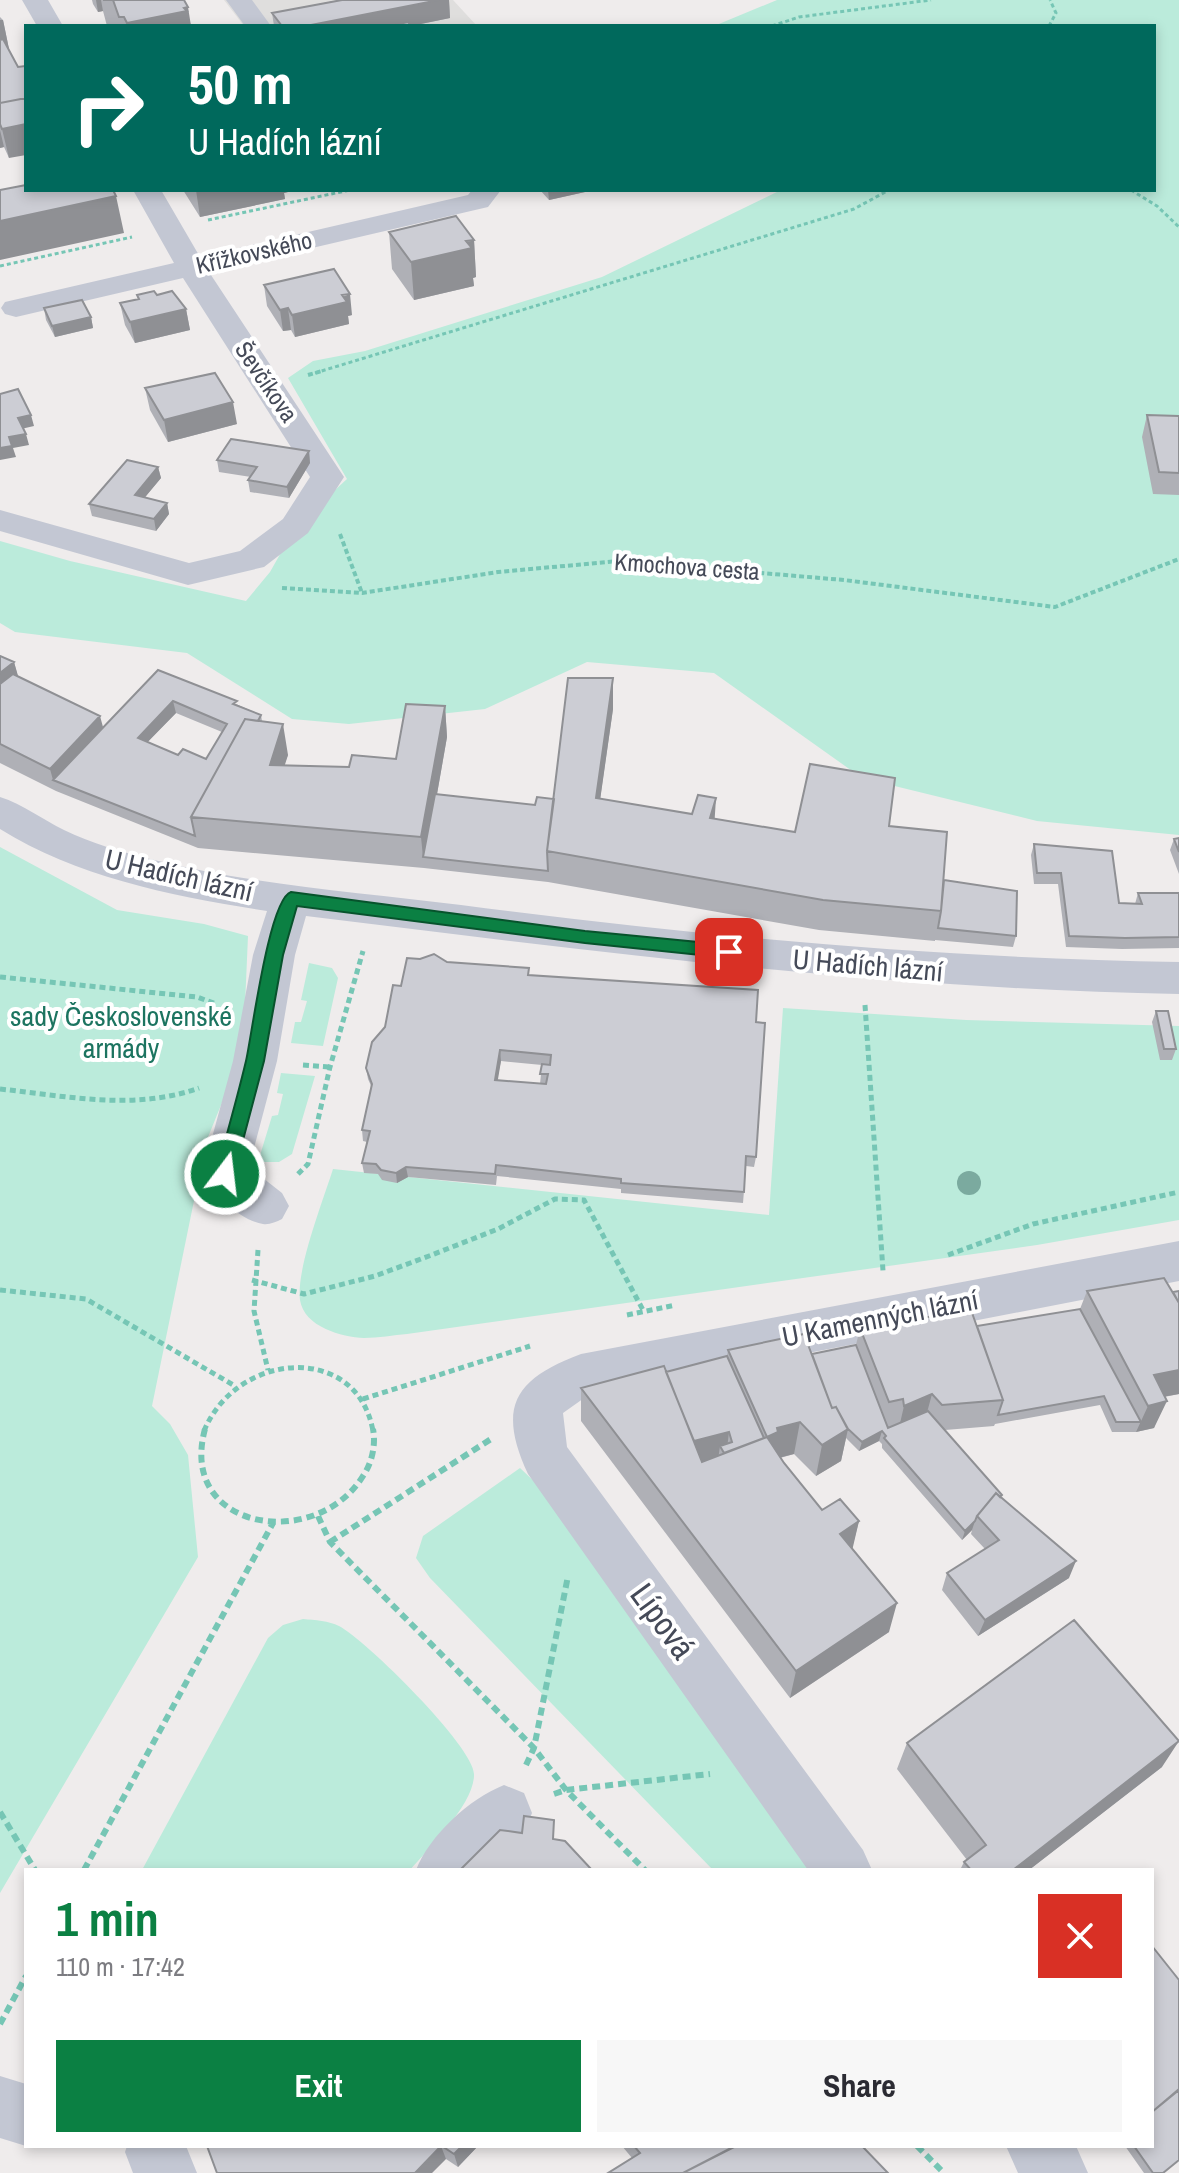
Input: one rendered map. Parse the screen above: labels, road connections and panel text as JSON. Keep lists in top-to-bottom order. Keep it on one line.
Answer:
{"streets":{"street":["Křížkovského","Ševčíkova","U Hadích lázní","U Kamenných lázní","Lípová"],"path":["Kmochova cesta"]},"crossings":[["Křížkovského","Ševčíkova"],["U Kamenných lázní","Lípová"]],"parks":["sady Československé armády"],"page":{"turn":["50 m","U Hadích lázní"],"heading":["1 min","110 m · 17:42"],"buttons":["Exit","Share"]}}
